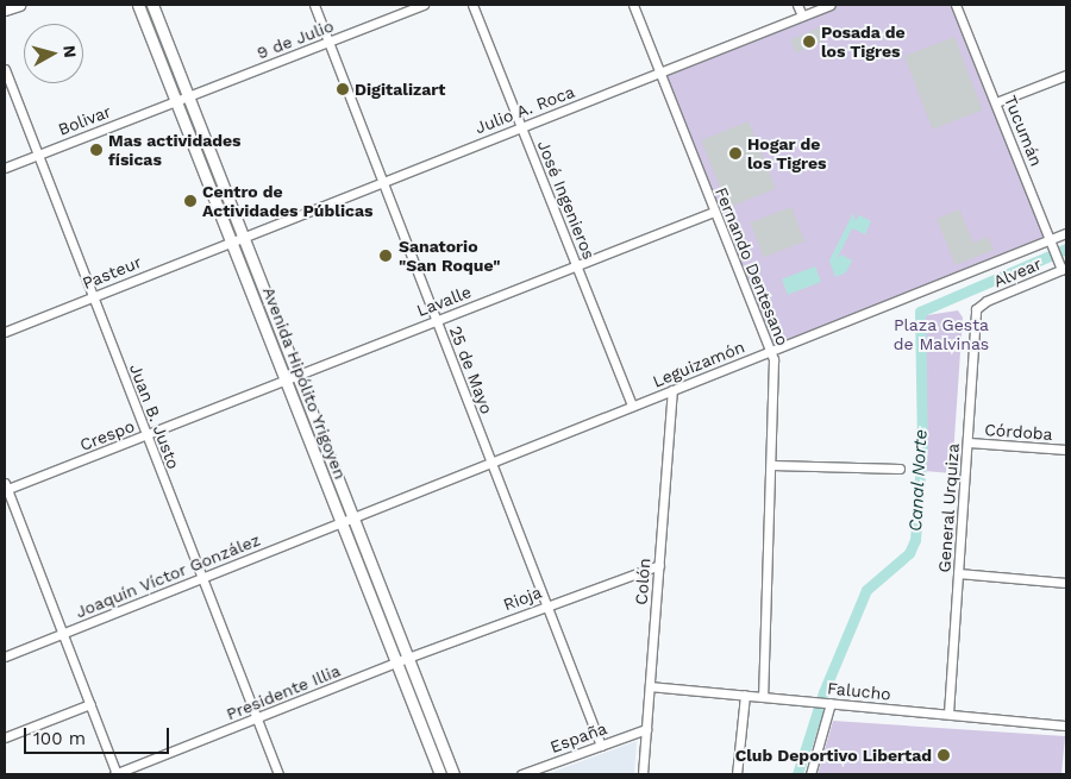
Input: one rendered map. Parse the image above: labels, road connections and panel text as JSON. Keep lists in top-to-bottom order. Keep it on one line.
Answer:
{"streets":{"street":["9 de Julio","Julio A. Roca","Bolivar","Tucumán","José Ingenieros","Fernando Dentesano","Pasteur","Alvear","Lavalle","Leguizamón","25 de Mayo","Avenida Hipólito Yrigoyen","Juan B. Justo","Córdoba","Crespo","General Urquiza","Joaquín Víctor González","Colón","Rioja","Falucho","Presidente Illia","España"]},"crossings":[["9 de Julio","Bolivar"],["9 de Julio","25 de Mayo"],["9 de Julio","Avenida Hipólito Yrigoyen"],["Julio A. Roca","José Ingenieros"],["Julio A. Roca","Fernando Dentesano"],["Julio A. Roca","Pasteur"],["Julio A. Roca","25 de Mayo"],["Julio A. Roca","Avenida Hipólito Yrigoyen"],["Bolivar","Avenida Hipólito Yrigoyen"],["Bolivar","Juan B. Justo"],["Tucumán","Alvear"],["Tucumán","Leguizamón"],["José Ingenieros","Lavalle"],["José Ingenieros","Leguizamón"],["Fernando Dentesano","Lavalle"],["Fernando Dentesano","Leguizamón"],["Fernando Dentesano","Falucho"],["Pasteur","Avenida Hipólito Yrigoyen"],["Pasteur","Juan B. Justo"],["Alvear","General Urquiza"],["Lavalle","25 de Mayo"],["Lavalle","Avenida Hipólito Yrigoyen"],["Lavalle","Crespo"],["Leguizamón","25 de Mayo"],["Leguizamón","Avenida Hipólito Yrigoyen"],["Leguizamón","Joaquín Víctor González"],["Leguizamón","Colón"],["25 de Mayo","Rioja"],["25 de Mayo","España"],["Avenida Hipólito Yrigoyen","Crespo"],["Avenida Hipólito Yrigoyen","Joaquín Víctor González"],["Avenida Hipólito Yrigoyen","Rioja"],["Avenida Hipólito Yrigoyen","Presidente Illia"],["Juan B. Justo","Crespo"],["Juan B. Justo","Joaquín Víctor González"],["Juan B. Justo","Presidente Illia"],["Córdoba","General Urquiza"],["General Urquiza","Falucho"],["Colón","Rioja"],["Colón","Falucho"],["Colón","España"],["Rioja","Presidente Illia"]],"water":["Canal Norte"],"parks":["Plaza Gesta de Malvinas"],"places":["Posada de los Tigres","Digitalizart","Mas actividades físicas","Hogar de los Tigres","Centro de Actividades Públicas","Sanatorio \"San Roque\"","Club Deportivo Libertad"],"scale_bar":"100 m","north":"right"}
